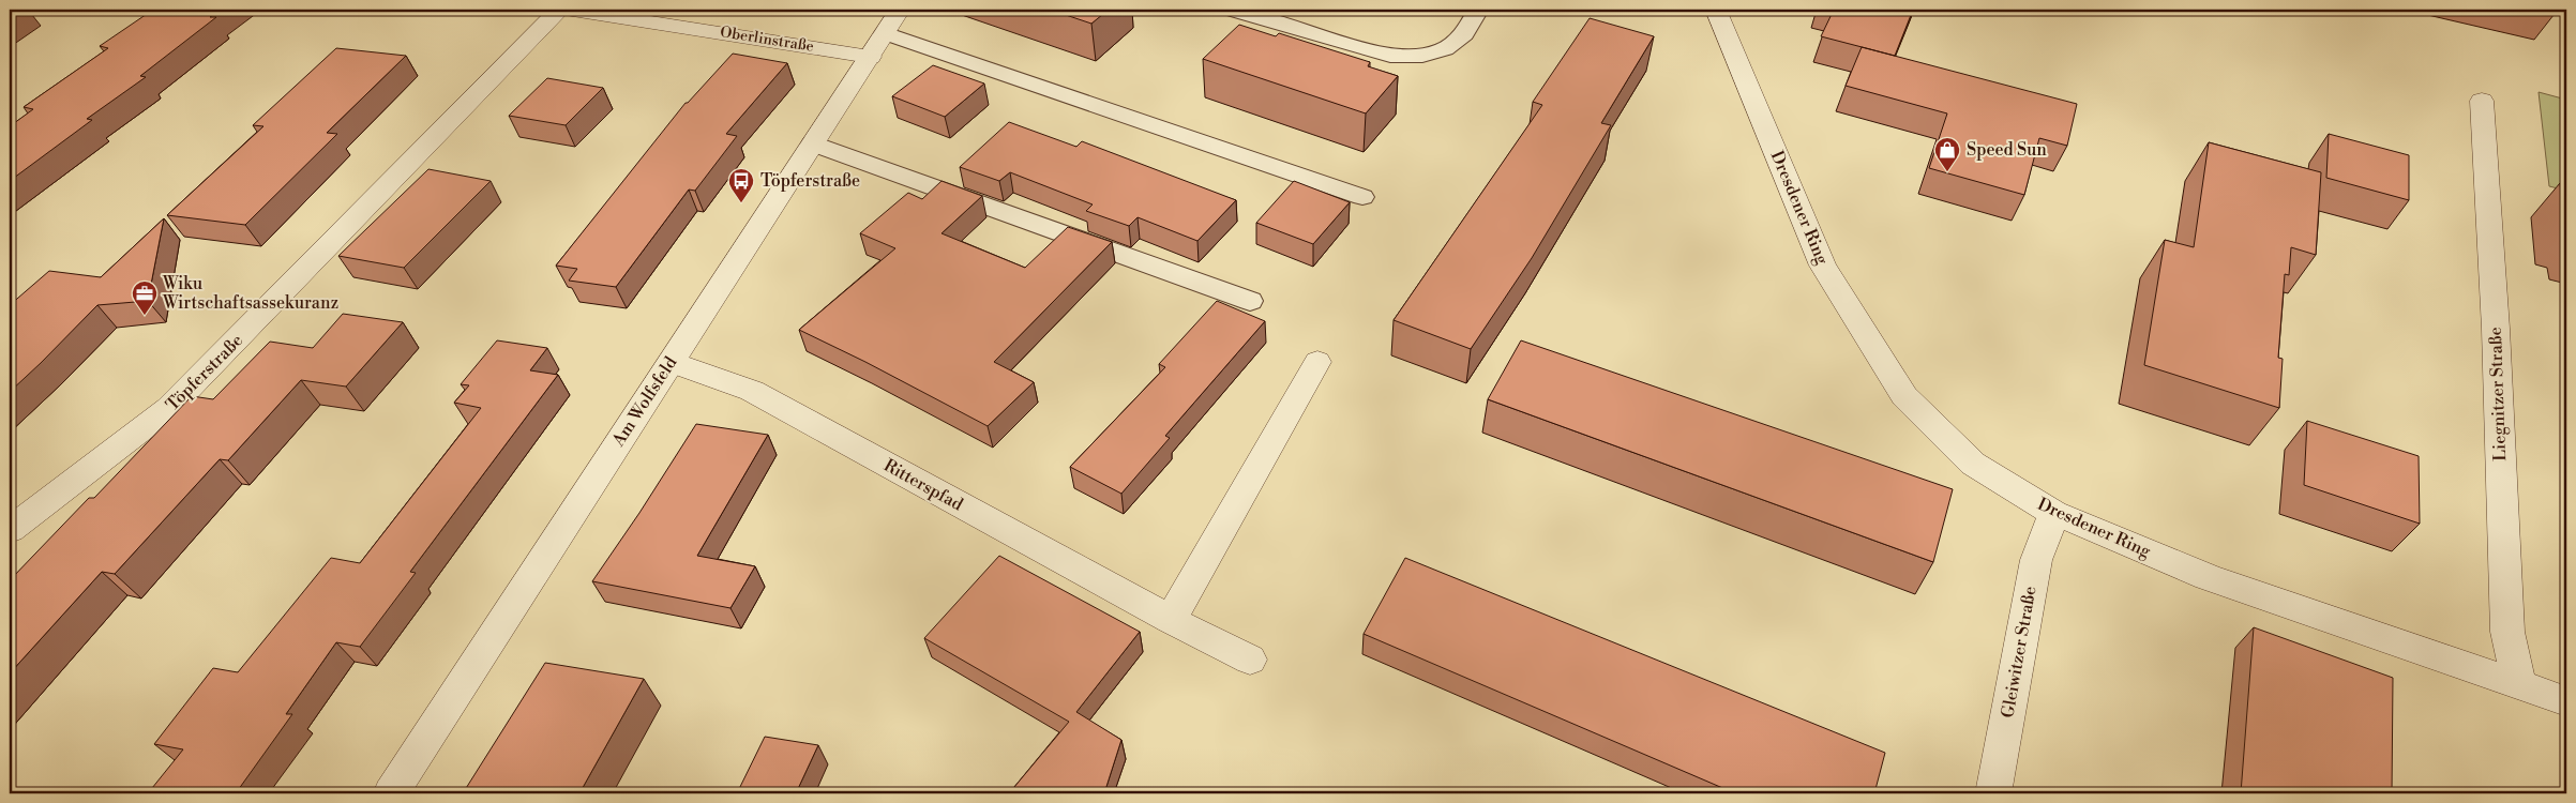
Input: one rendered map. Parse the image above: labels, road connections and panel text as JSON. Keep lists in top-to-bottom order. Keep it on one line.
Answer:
{"streets":{"street":["Oberlinstraße","Dresdener Ring","Töpferstraße","Liegnitzer Straße","Am Wolfsfeld","Ritterspfad","Gleiwitzer Straße"]},"crossings":[["Oberlinstraße","Am Wolfsfeld"],["Dresdener Ring","Liegnitzer Straße"],["Dresdener Ring","Gleiwitzer Straße"],["Am Wolfsfeld","Ritterspfad"]],"places":{"shop":["Speed Sun"],"bus stop":["Töpferstraße"],"office":["Wiku Wirtschaftsassekuranz"]}}
